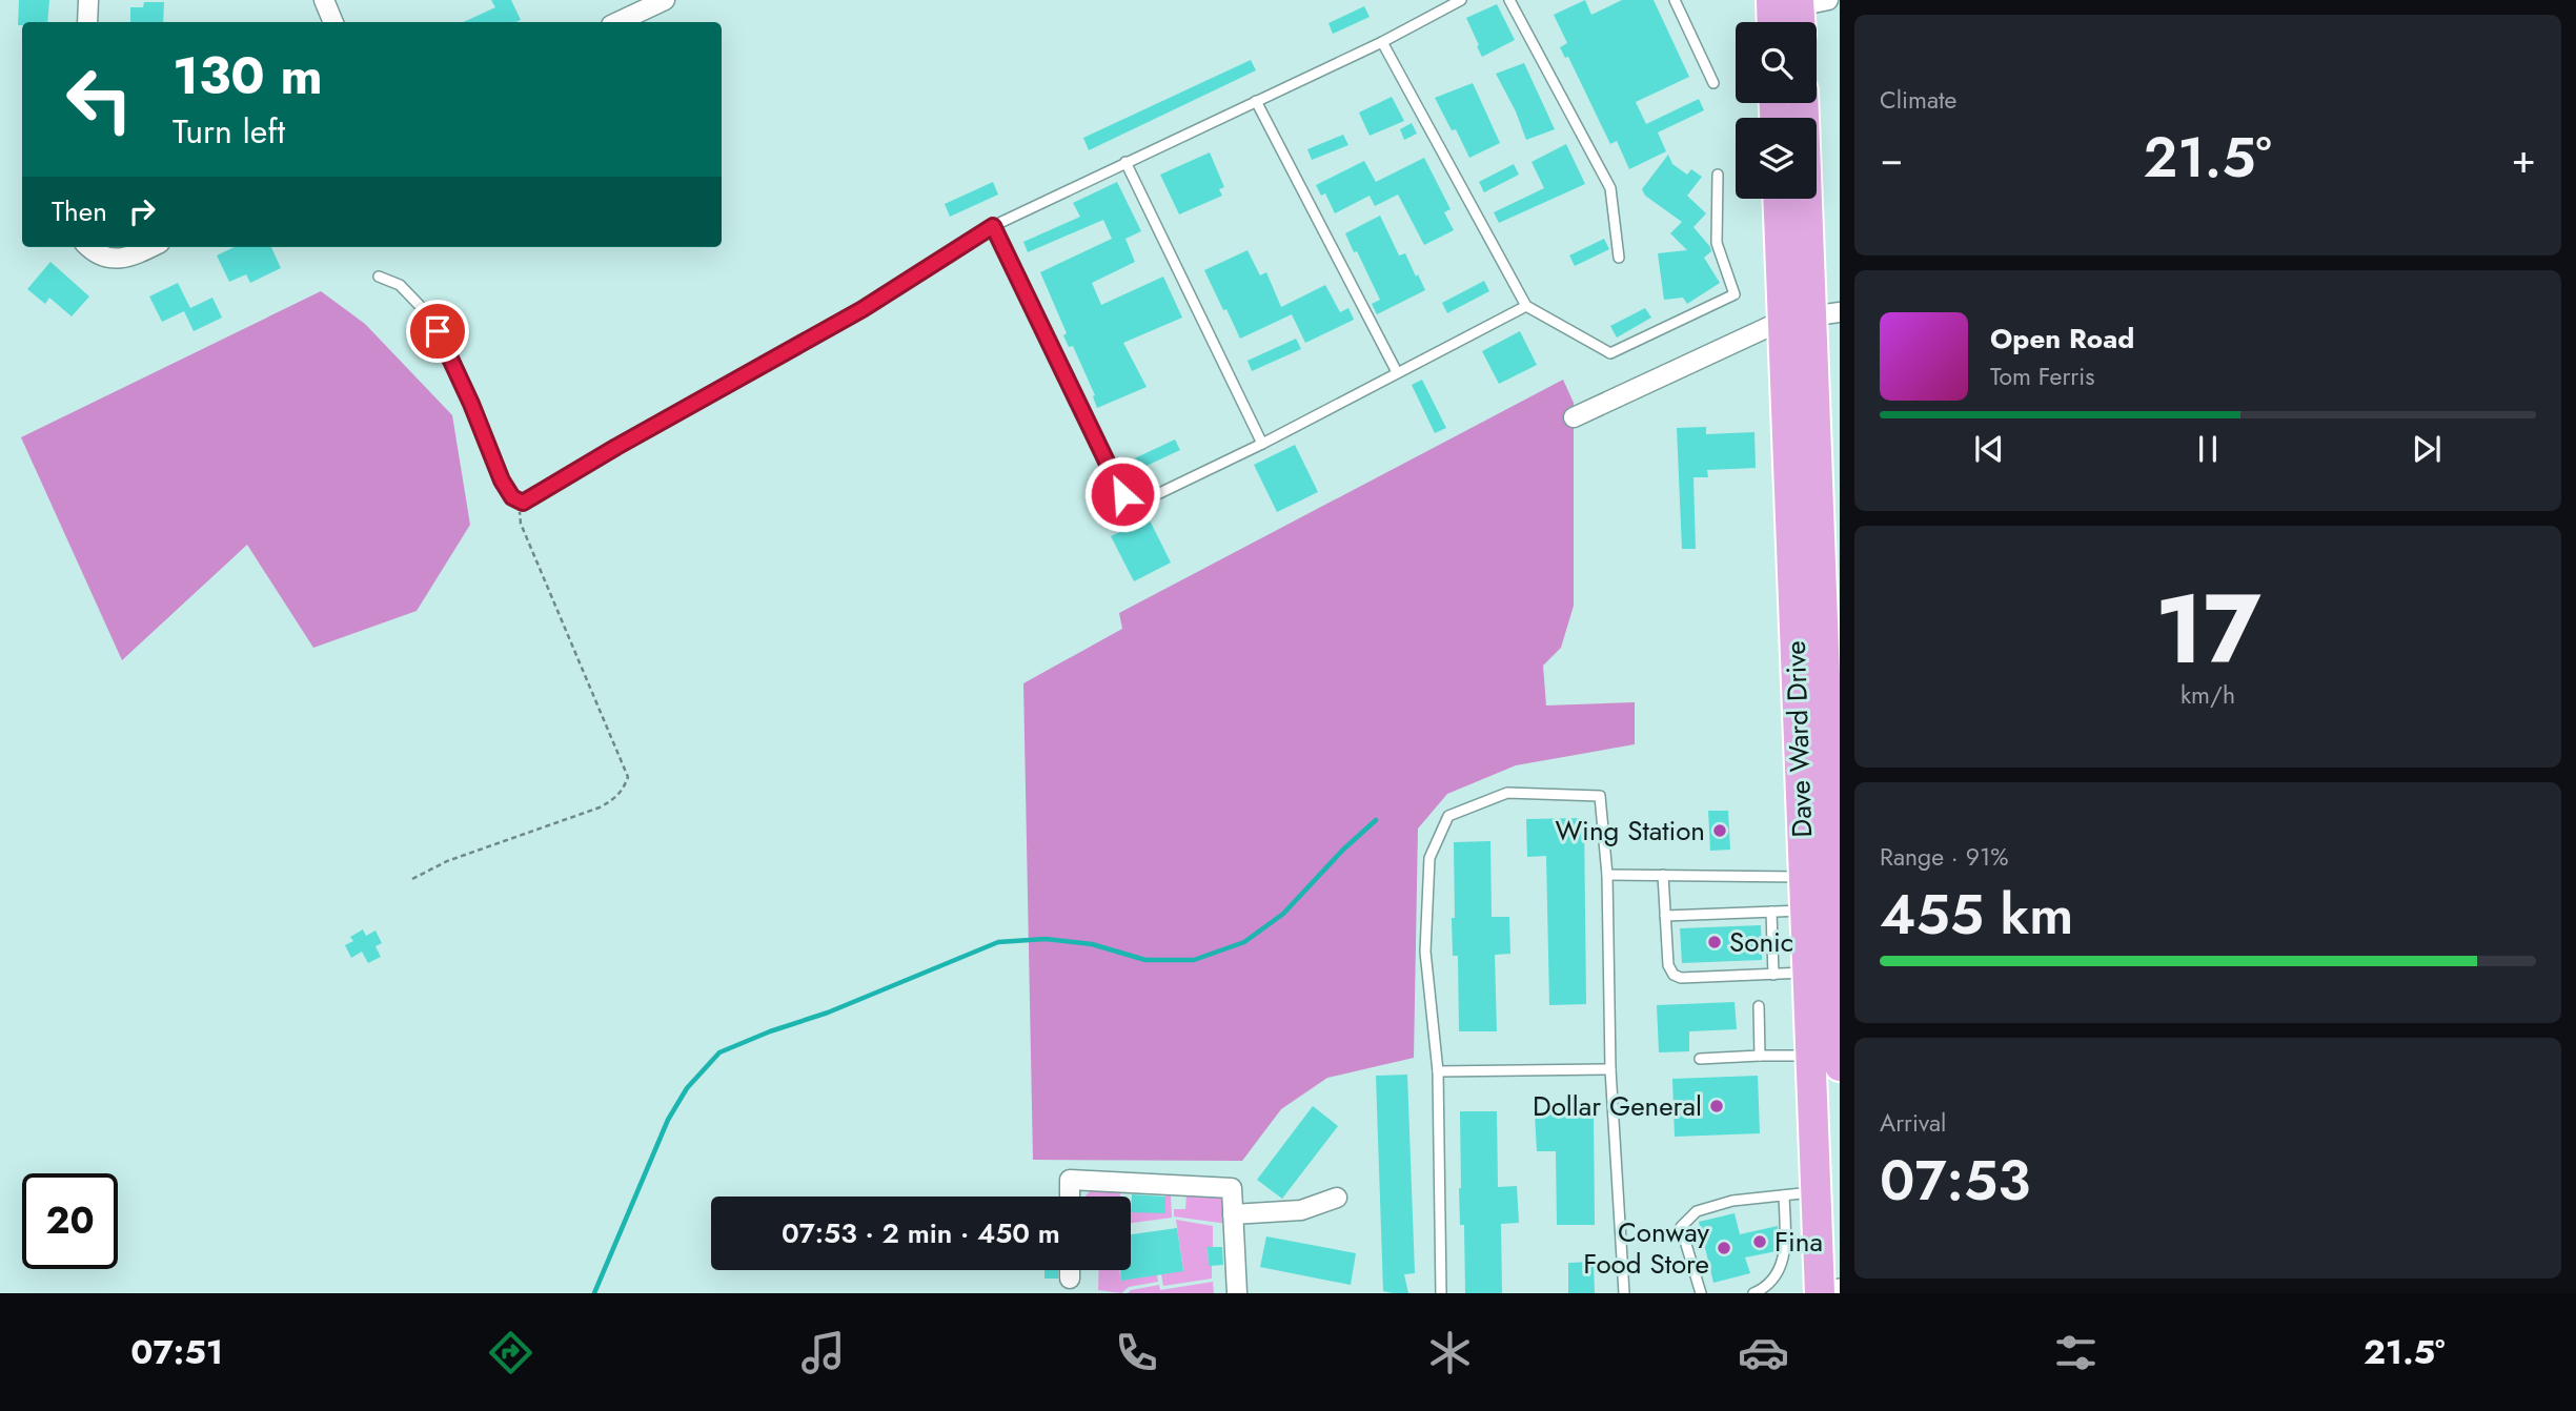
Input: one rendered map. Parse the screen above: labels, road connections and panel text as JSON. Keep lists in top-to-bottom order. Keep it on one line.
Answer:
{"streets":{"main road":["Dave Ward Drive"]},"places":["Wing Station","Sonic","Dollar General","Fina","Conway Food Store"],"page":{"tile":["Climate",["17","km/h"],["Range · 91%","455 km"],["Arrival","07:53"]],"turn":["130 m","Turn left"],"heat":["−","21.5°","+"],"then":"Then","song":["Open Road","Tom Ferris"],"limit":"20","trip":"07:53 · 2 min · 450 m","tabs":["07:51","21.5°"]}}
